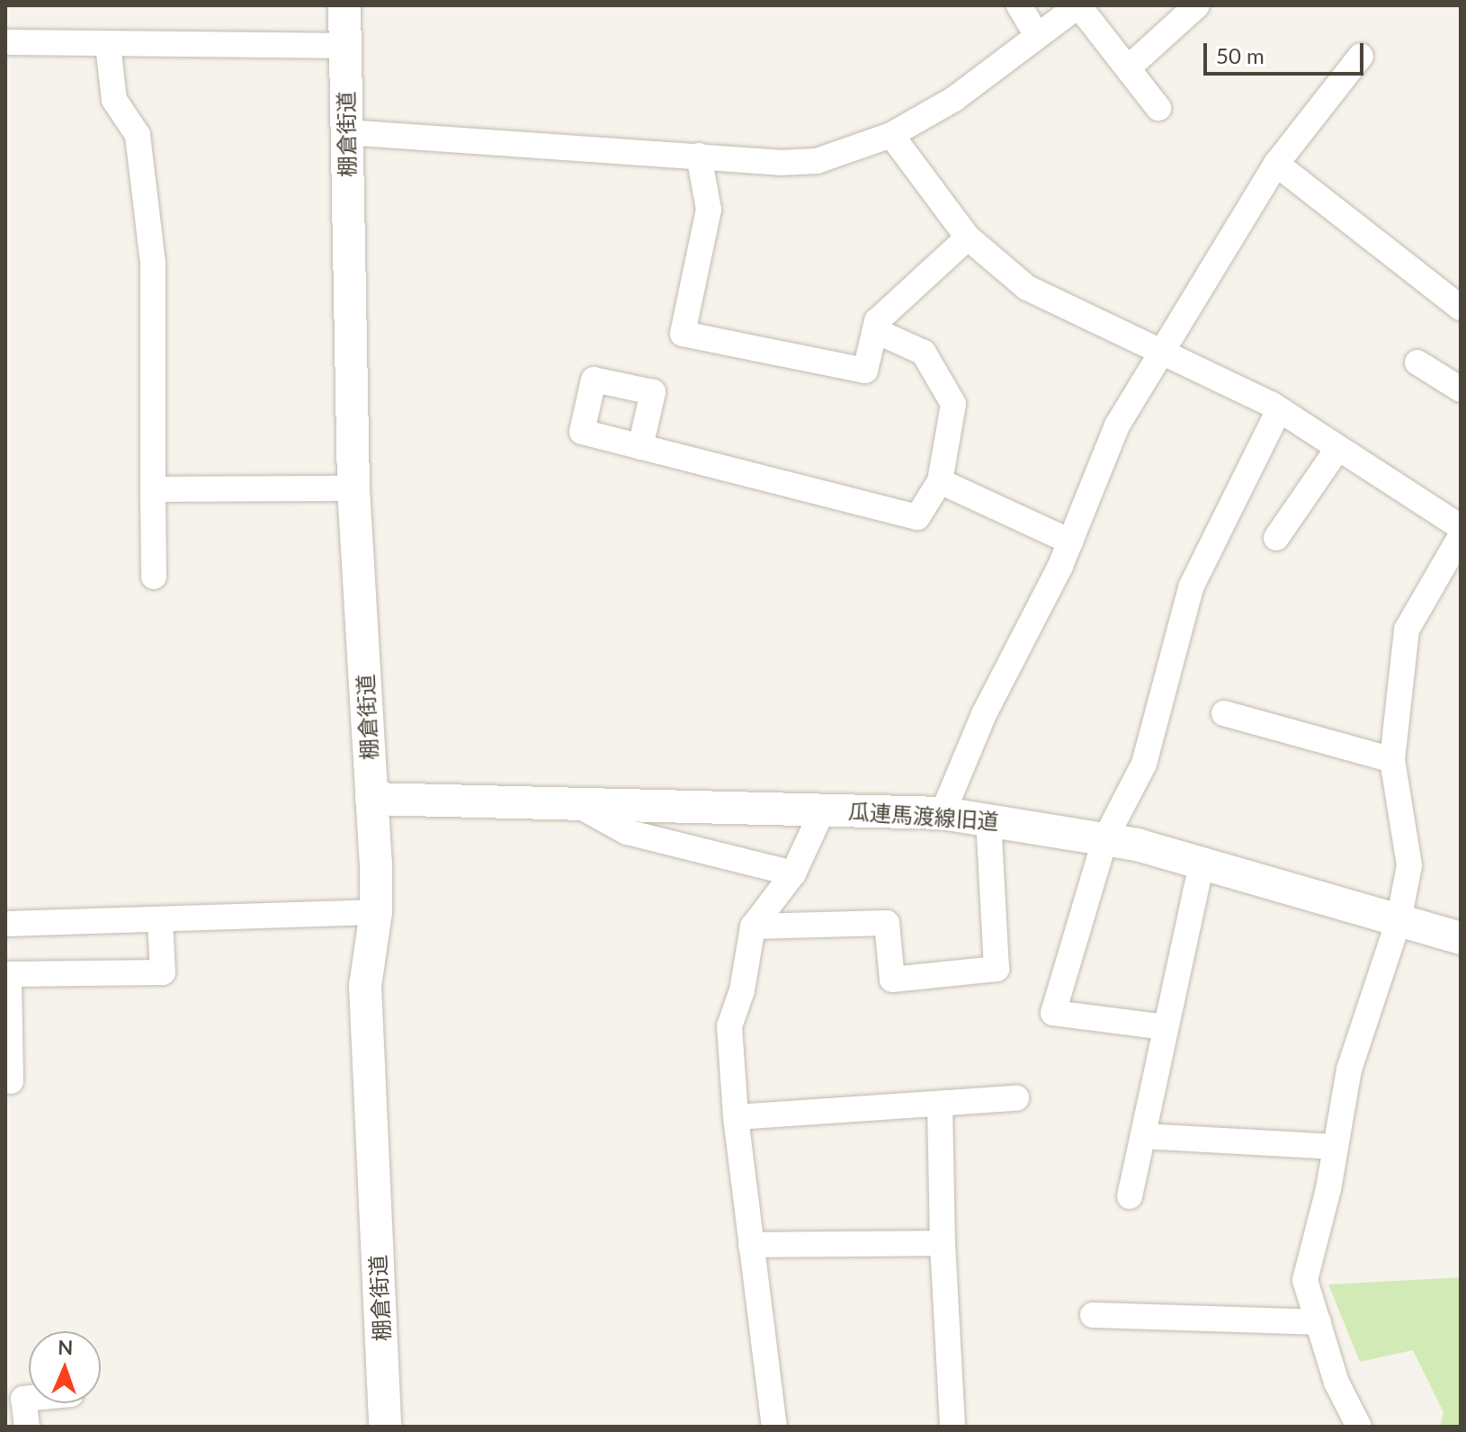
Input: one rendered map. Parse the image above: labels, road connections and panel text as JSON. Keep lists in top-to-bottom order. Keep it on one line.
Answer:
{"streets":{"street":["棚倉街道","瓜連馬渡線旧道"]},"crossings":[["棚倉街道","瓜連馬渡線旧道"]],"scale_bar":"50 m","north":"top"}
